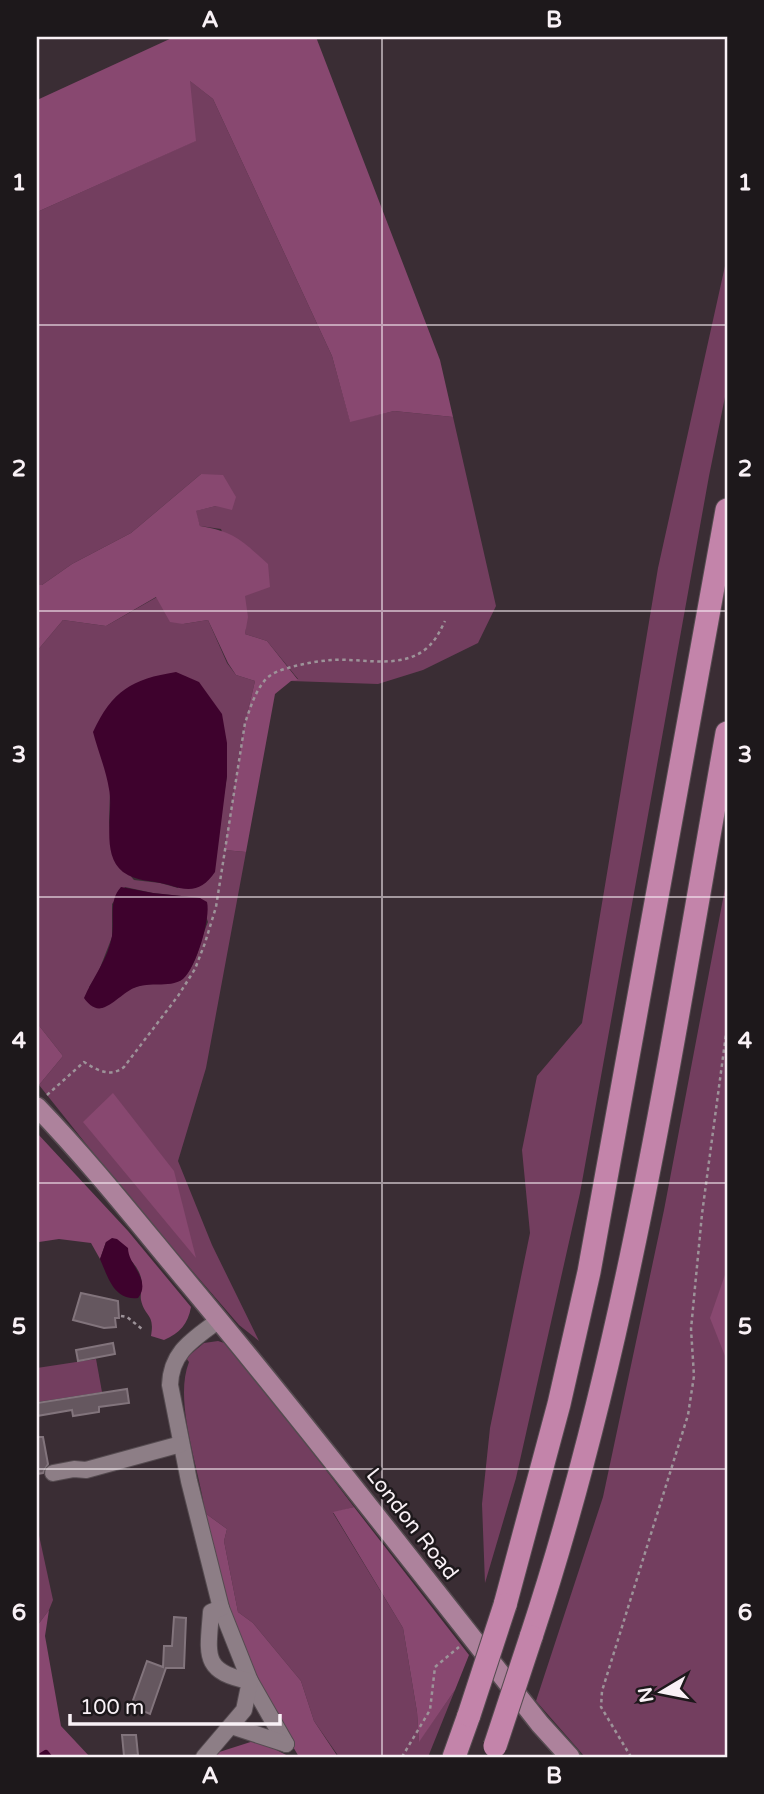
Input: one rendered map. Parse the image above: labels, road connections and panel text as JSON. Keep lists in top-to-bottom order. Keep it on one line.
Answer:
{"streets":{"main road":["London Road"]},"scale_bar":"100 m","north":"left","grid":{"columns":["A","B"],"rows":["1","2","3","4","5","6"]}}
